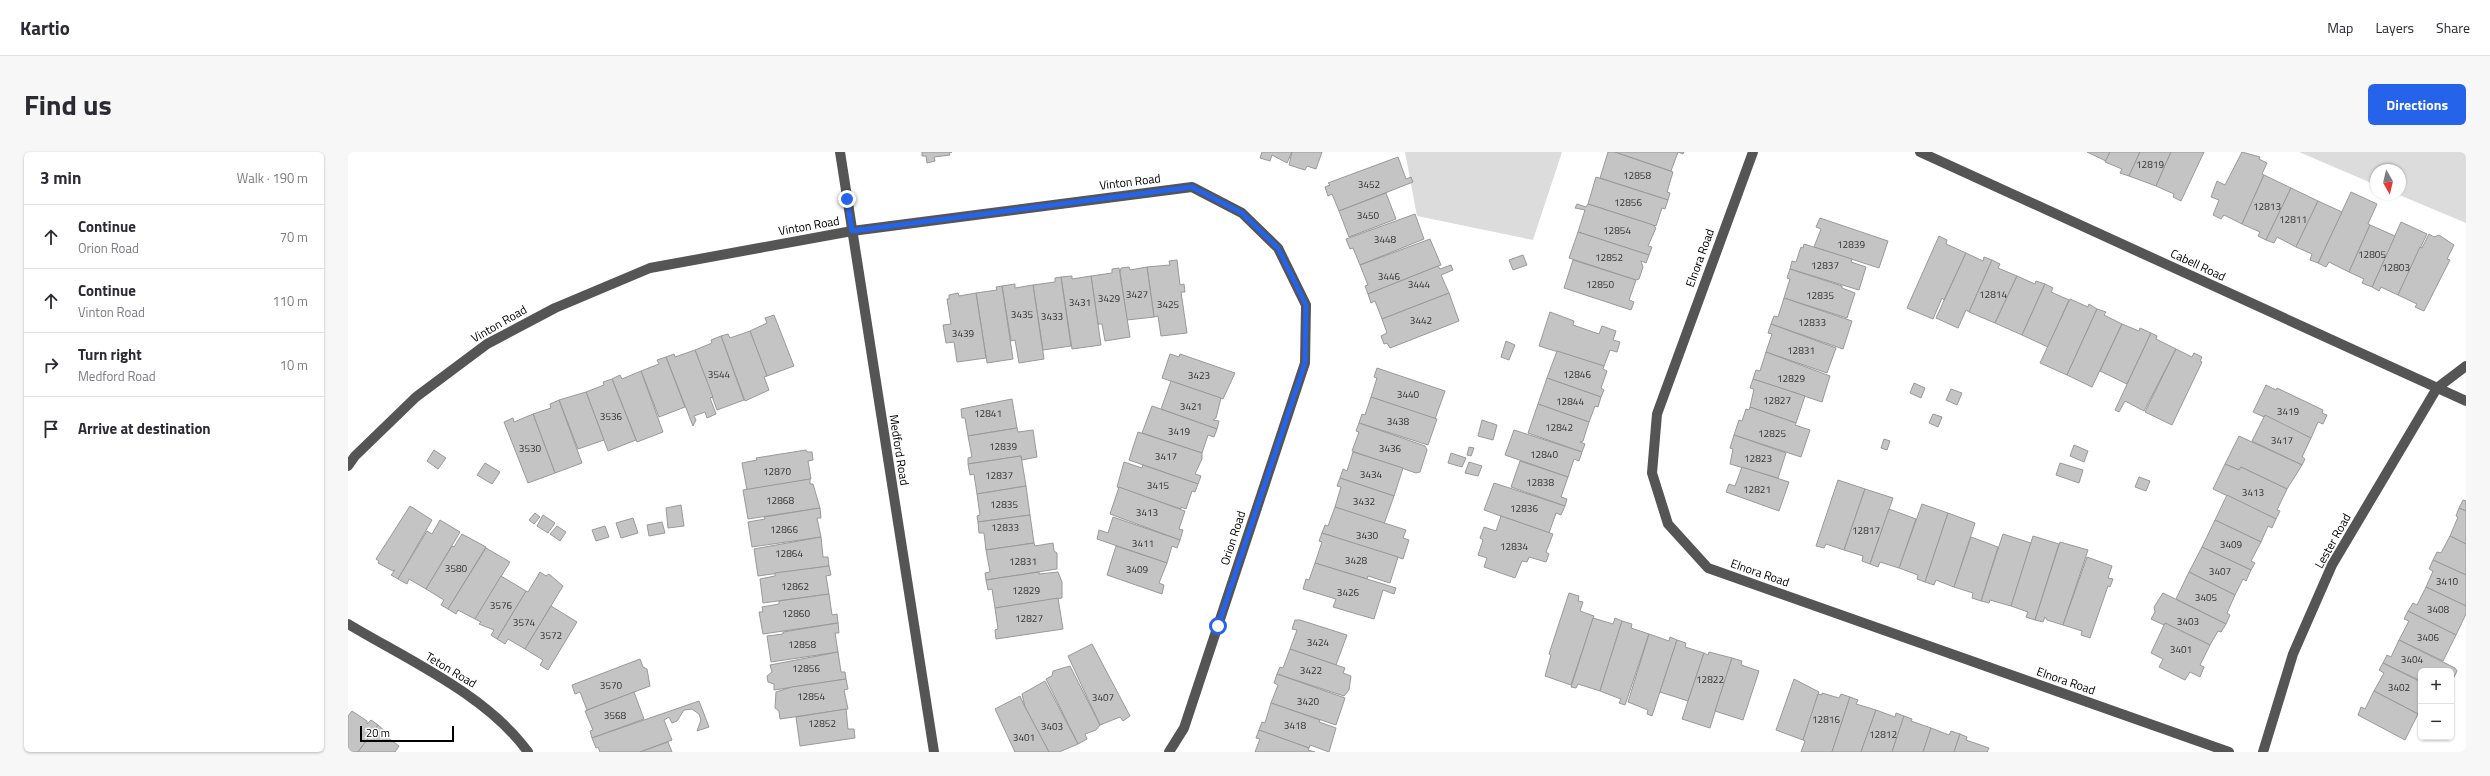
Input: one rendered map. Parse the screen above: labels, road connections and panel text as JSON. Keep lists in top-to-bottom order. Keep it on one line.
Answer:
{"streets":{"street":["Vinton Road","Elnora Road","Cabell Road","Medford Road","Orion Road","Lester Road","Teton Road"]},"crossings":[["Vinton Road","Medford Road"],["Vinton Road","Orion Road"],["Cabell Road","Lester Road"]],"house_numbers":["12819","12858","3452","12856","12813","3450","12811","12854","3448","12839","12805","12852","12837","12803","3446","3444","12850","3427","12814","12835","3429","3431","3425","3435","3433","3442","12833","3439","12831","3544","12846","3423","12829","3440","12827","12844","3421","3419","12841","3536","3438","12842","3419","12825","3417","12839","3530","3436","12840","3417","12823","12870","3434","12837","12838","3415","12821","3413","12868","3432","12835","12836","3413","12833","12866","12817","3430","3411","3409","12834","12864","3428","12831","3580","3409","3407","3410","12862","12829","3426","3405","3576","3408","12860","12827","3403","3574","3572","3406","3424","12858","3401","3404","12856","3422","12822","3570","3402","12854","3407","3420","3568","12816","12852","3418","3403","12812","3401"],"scale_bar":"20 m","north":"bottom","page":{"header":"Kartio","nav":["Map","Layers","Share"],"title":"Find us","buttons":"Directions","heading":["3 min","Walk · 190 m"],"list":[["Continue","Orion Road","70 m"],["Continue","Vinton Road","110 m"],["Turn right","Medford Road","10 m"],"Arrive at destination"],"map_buttons":["+","−"],"scale":"20 m"}}
